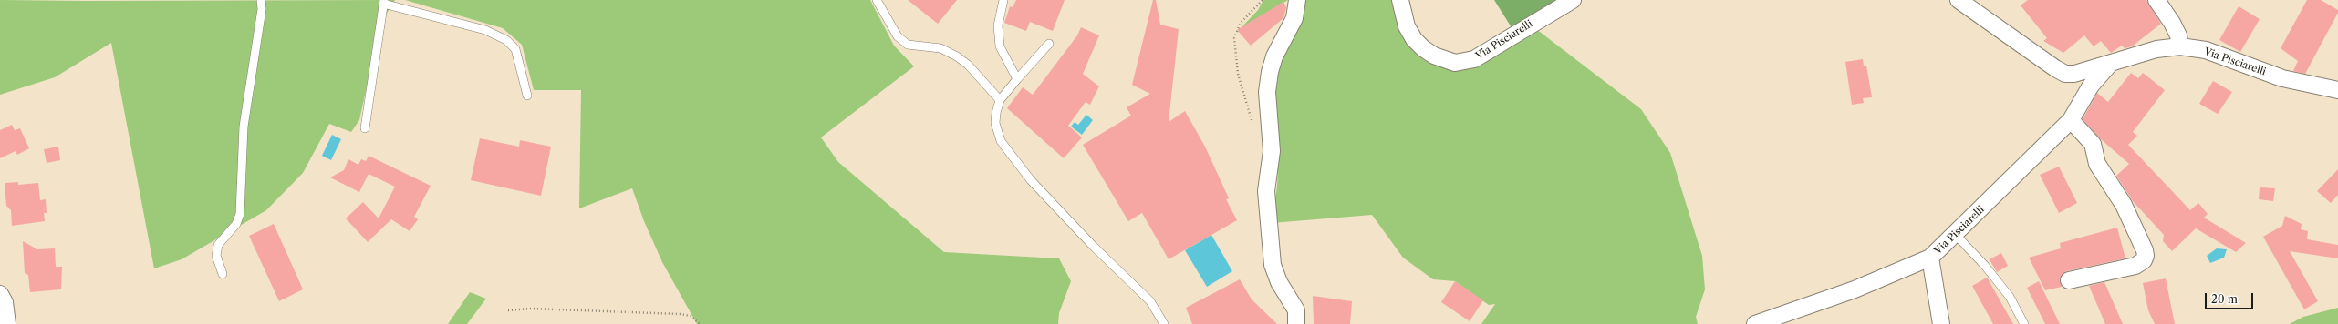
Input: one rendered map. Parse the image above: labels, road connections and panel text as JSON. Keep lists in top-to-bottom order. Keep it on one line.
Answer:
{"streets":{"street":["Via Pisciarelli"]},"scale_bar":"20 m"}
